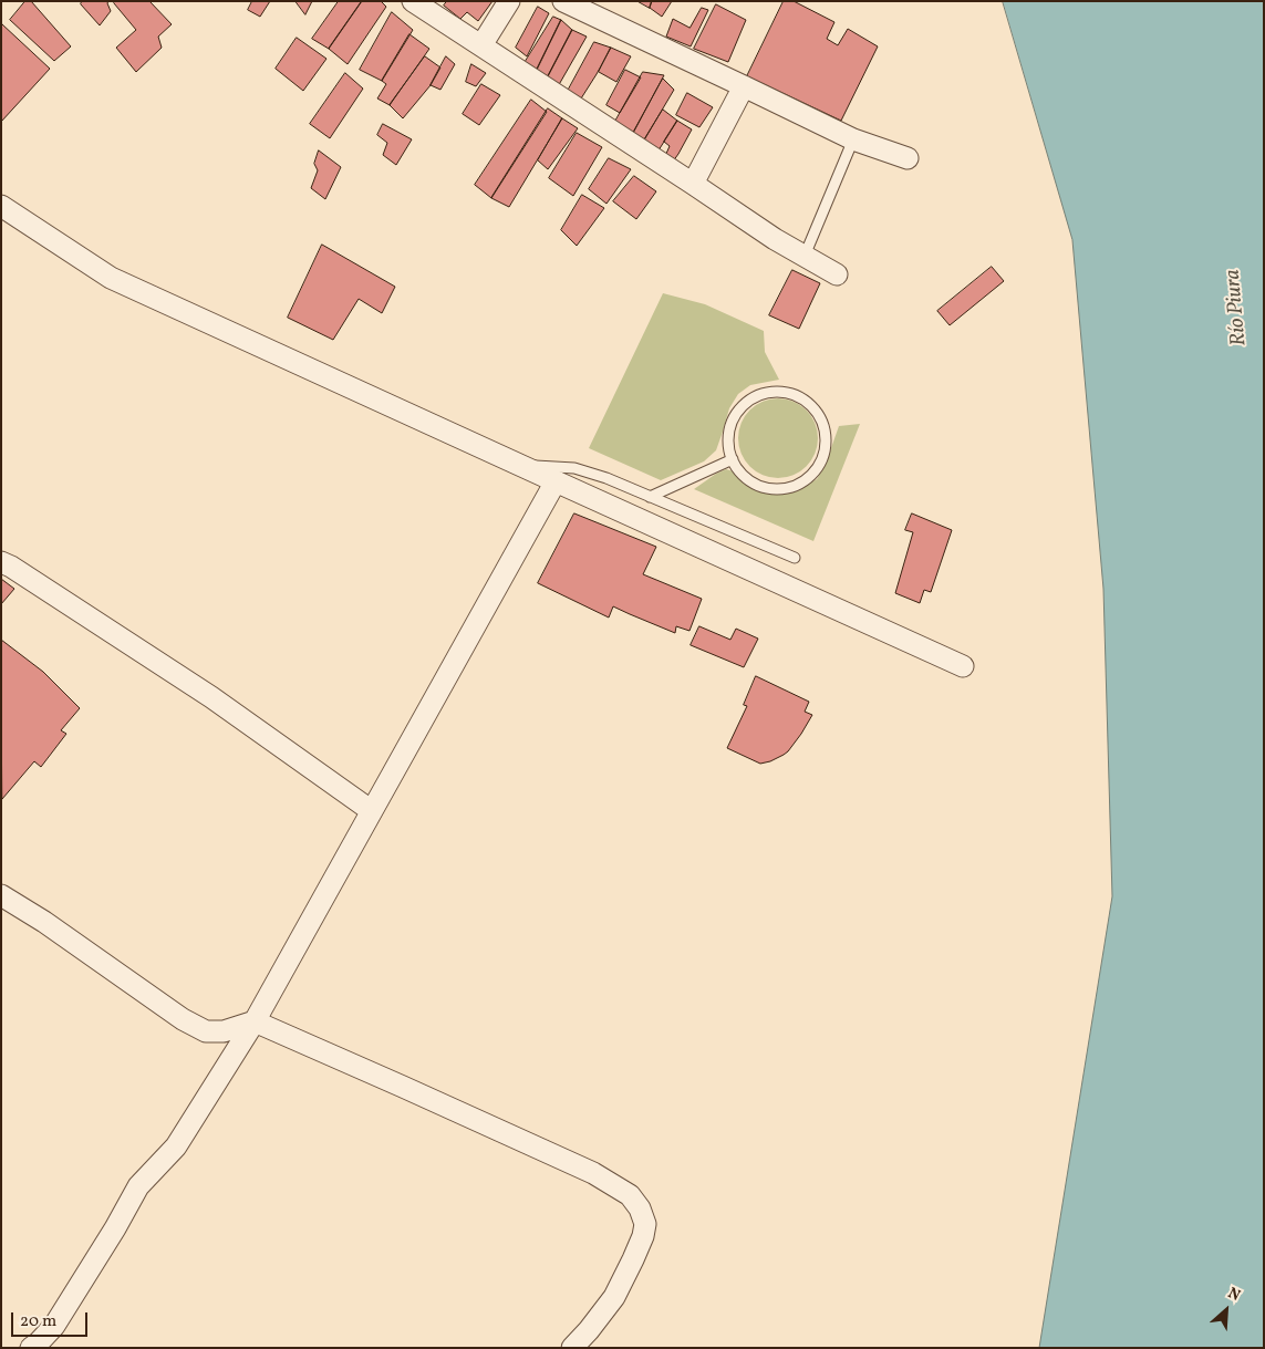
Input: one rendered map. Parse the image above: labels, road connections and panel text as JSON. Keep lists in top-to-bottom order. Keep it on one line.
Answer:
{"water":["Río Piura"],"scale_bar":"20 m","north":"top right"}
